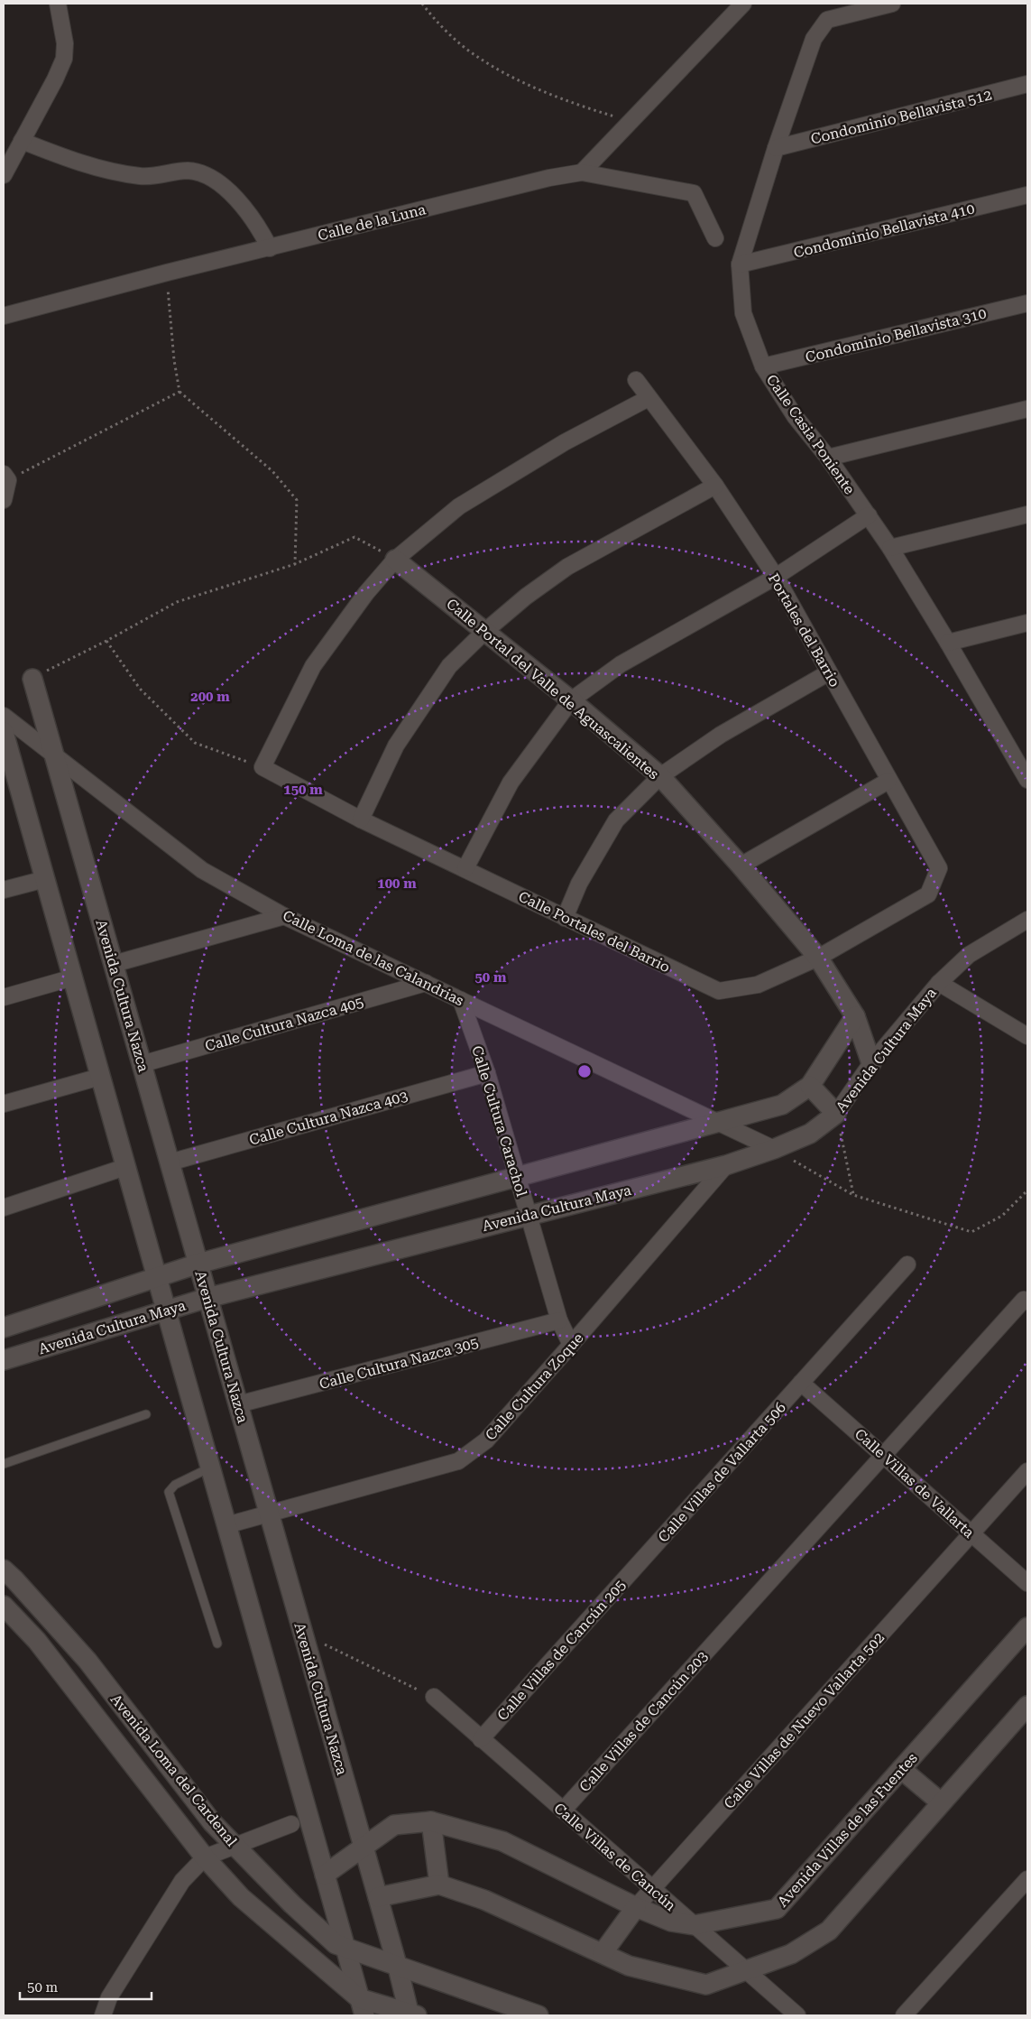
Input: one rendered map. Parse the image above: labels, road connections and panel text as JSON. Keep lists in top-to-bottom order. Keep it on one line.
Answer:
{"streets":{"street":["Condominio Bellavista 512","Calle de la Luna","Condominio Bellavista 410","Condominio Bellavista 310","Calle Casia Poniente","Portales del Barrio","Calle Portal del Valle de Aguascalientes","Calle Portales del Barrio","Calle Loma de las Calandrias","Avenida Cultura Nazca","Calle Cultura Nazca 405","Avenida Cultura Maya","Calle Cultura Nazca 403","Calle Cultura Carachol","Calle Cultura Nazca 305","Calle Cultura Zoque","Calle Villas de Vallarta 506","Calle Villas de Vallarta","Calle Villas de Cancún 205","Calle Villas de Nuevo Vallarta 502","Calle Villas de Cancún 203","Avenida Loma del Cardenal","Avenida Villas de las Fuentes","Calle Villas de Cancún"]},"crossings":[["Condominio Bellavista 512","Calle Casia Poniente"],["Condominio Bellavista 410","Calle Casia Poniente"],["Condominio Bellavista 310","Calle Casia Poniente"],["Portales del Barrio","Calle Portales del Barrio"],["Calle Portal del Valle de Aguascalientes","Calle Portales del Barrio"],["Calle Portal del Valle de Aguascalientes","Avenida Cultura Maya"],["Calle Loma de las Calandrias","Avenida Cultura Nazca"],["Calle Loma de las Calandrias","Calle Cultura Nazca 405"],["Calle Loma de las Calandrias","Avenida Cultura Maya"],["Calle Loma de las Calandrias","Calle Cultura Carachol"],["Avenida Cultura Nazca","Calle Cultura Nazca 405"],["Avenida Cultura Nazca","Avenida Cultura Maya"],["Avenida Cultura Nazca","Calle Cultura Nazca 403"],["Avenida Cultura Nazca","Calle Cultura Nazca 305"],["Avenida Cultura Nazca","Calle Cultura Zoque"],["Avenida Cultura Nazca","Avenida Loma del Cardenal"],["Avenida Cultura Nazca","Avenida Villas de las Fuentes"],["Avenida Cultura Maya","Calle Cultura Carachol"],["Avenida Cultura Maya","Calle Cultura Zoque"],["Calle Cultura Nazca 403","Calle Cultura Carachol"],["Calle Cultura Carachol","Calle Cultura Nazca 305"],["Calle Cultura Carachol","Calle Cultura Zoque"],["Calle Villas de Vallarta 506","Calle Villas de Vallarta"],["Calle Villas de Vallarta 506","Calle Villas de Cancún 205"],["Calle Villas de Vallarta","Calle Villas de Nuevo Vallarta 502"],["Calle Villas de Vallarta","Calle Villas de Cancún 203"],["Calle Villas de Cancún 205","Calle Villas de Cancún"],["Calle Villas de Nuevo Vallarta 502","Avenida Villas de las Fuentes"],["Calle Villas de Nuevo Vallarta 502","Calle Villas de Cancún"],["Calle Villas de Cancún 203","Calle Villas de Cancún"],["Avenida Villas de las Fuentes","Calle Villas de Cancún"]],"scale_bar":"50 m","rings":["200 m","150 m","100 m","50 m"]}
